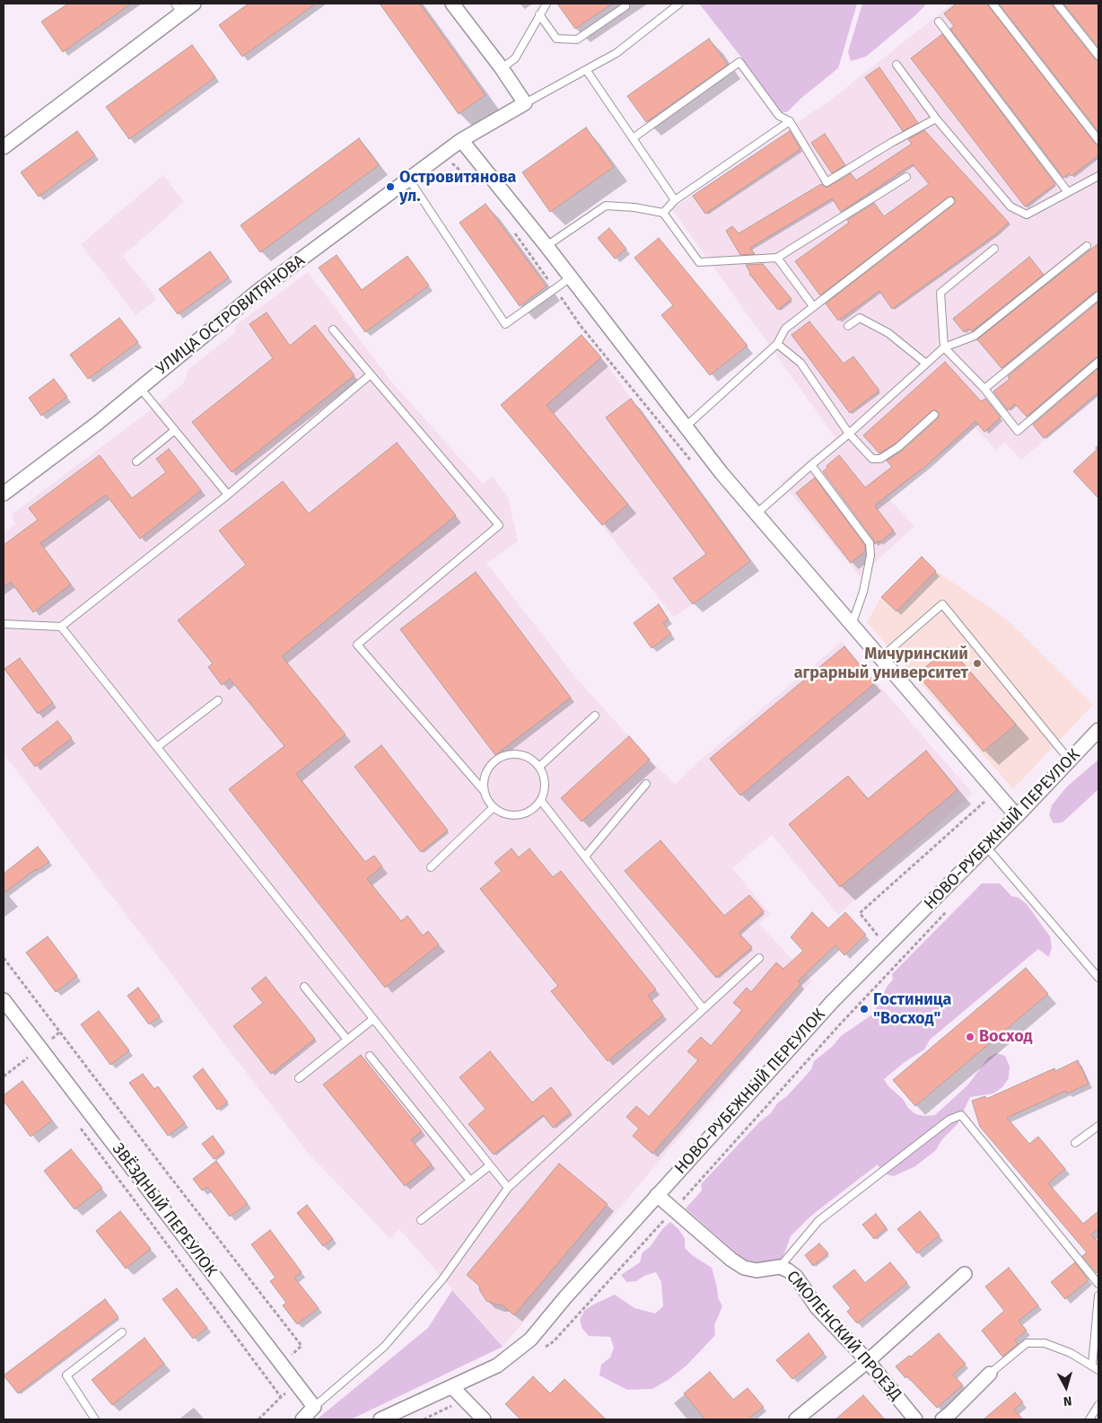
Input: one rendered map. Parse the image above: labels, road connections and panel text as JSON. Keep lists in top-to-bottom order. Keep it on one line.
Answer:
{"streets":{"street":["УЛИЦА ОСТРОВИТЯНОВА","НОВО-РУБЕЖНЫЙ ПЕРЕУЛОК","ЗВЁЗДНЫЙ ПЕРЕУЛОК","СМОЛЕНСКИЙ ПРОЕЗД"]},"crossings":[["НОВО-РУБЕЖНЫЙ ПЕРЕУЛОК","СМОЛЕНСКИЙ ПРОЕЗД"]],"places":["Островитянова ул.","Мичуринский аграрный университет","Гостиница \"Восход\"","Восход"],"north":"bottom"}
